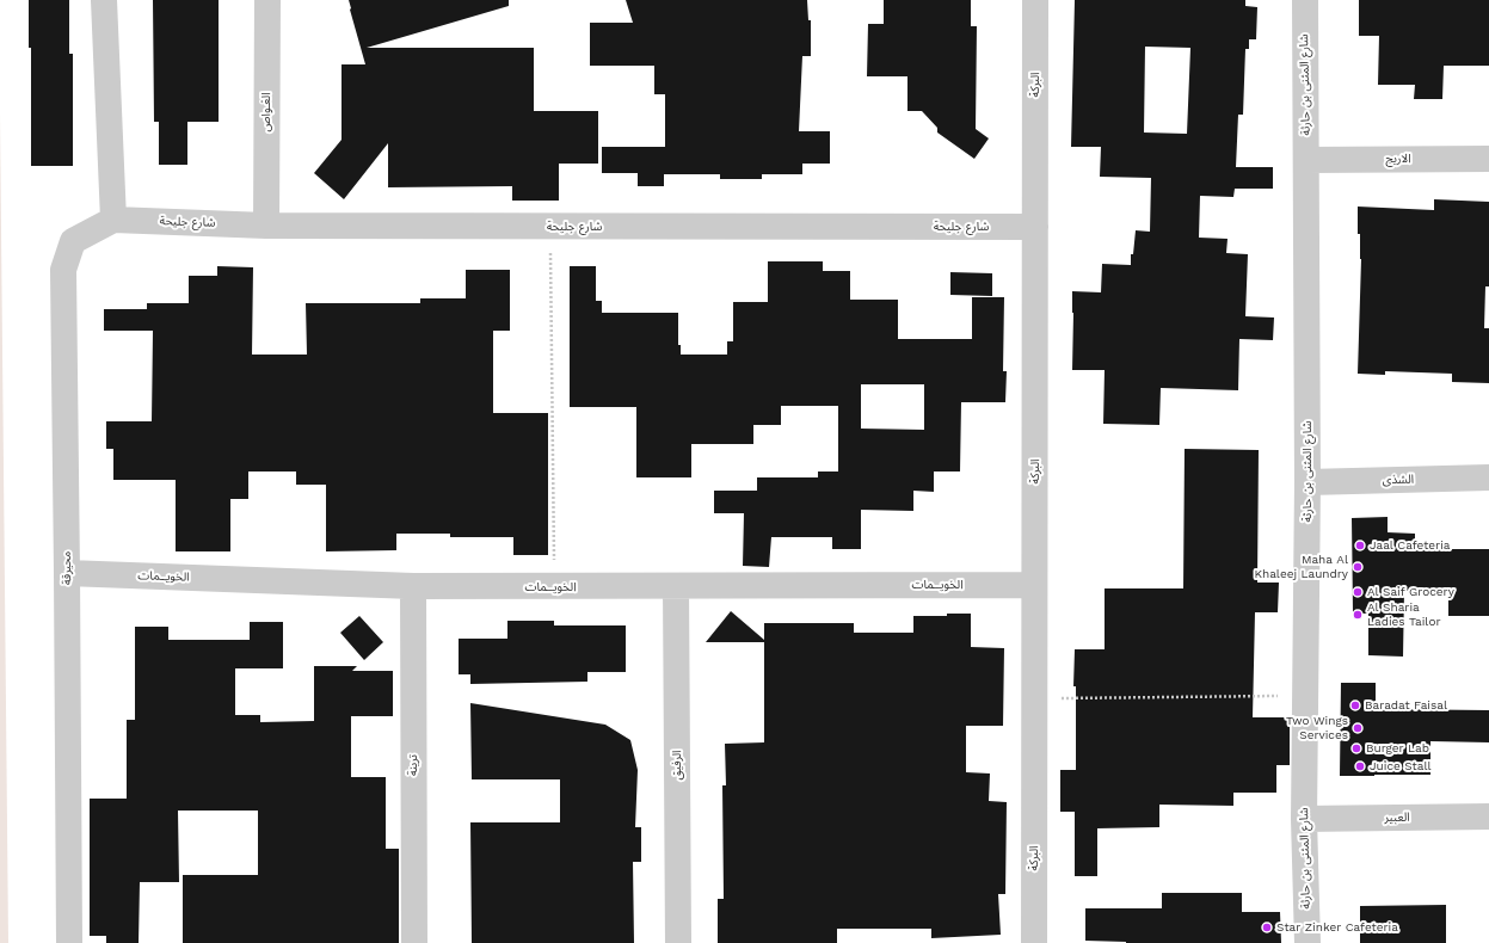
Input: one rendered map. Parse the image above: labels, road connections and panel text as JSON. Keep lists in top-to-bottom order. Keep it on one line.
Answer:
{"streets":{"street":["البركة","شارع المثنى بن حارثة","الغـواص","الاريج","شارع جليحة","الشذى","محيرقة","الخويــمات","ترينة","الرفيق","العبير"]},"crossings":[["البركة","شارع جليحة"],["البركة","الخويــمات"],["شارع المثنى بن حارثة","الاريج"],["شارع المثنى بن حارثة","الشذى"],["شارع المثنى بن حارثة","العبير"],["الغـواص","شارع جليحة"],["شارع جليحة","محيرقة"],["محيرقة","الخويــمات"],["الخويــمات","ترينة"],["الخويــمات","الرفيق"]],"places":["Jaal Cafeteria","Maha Al Khaleej Laundry","Al Saif Grocery","Al Sharia Ladies Tailor","Baradat Faisal","Two Wings Services","Burger Lab","Juice Stall","Star Zinker Cafeteria"]}
